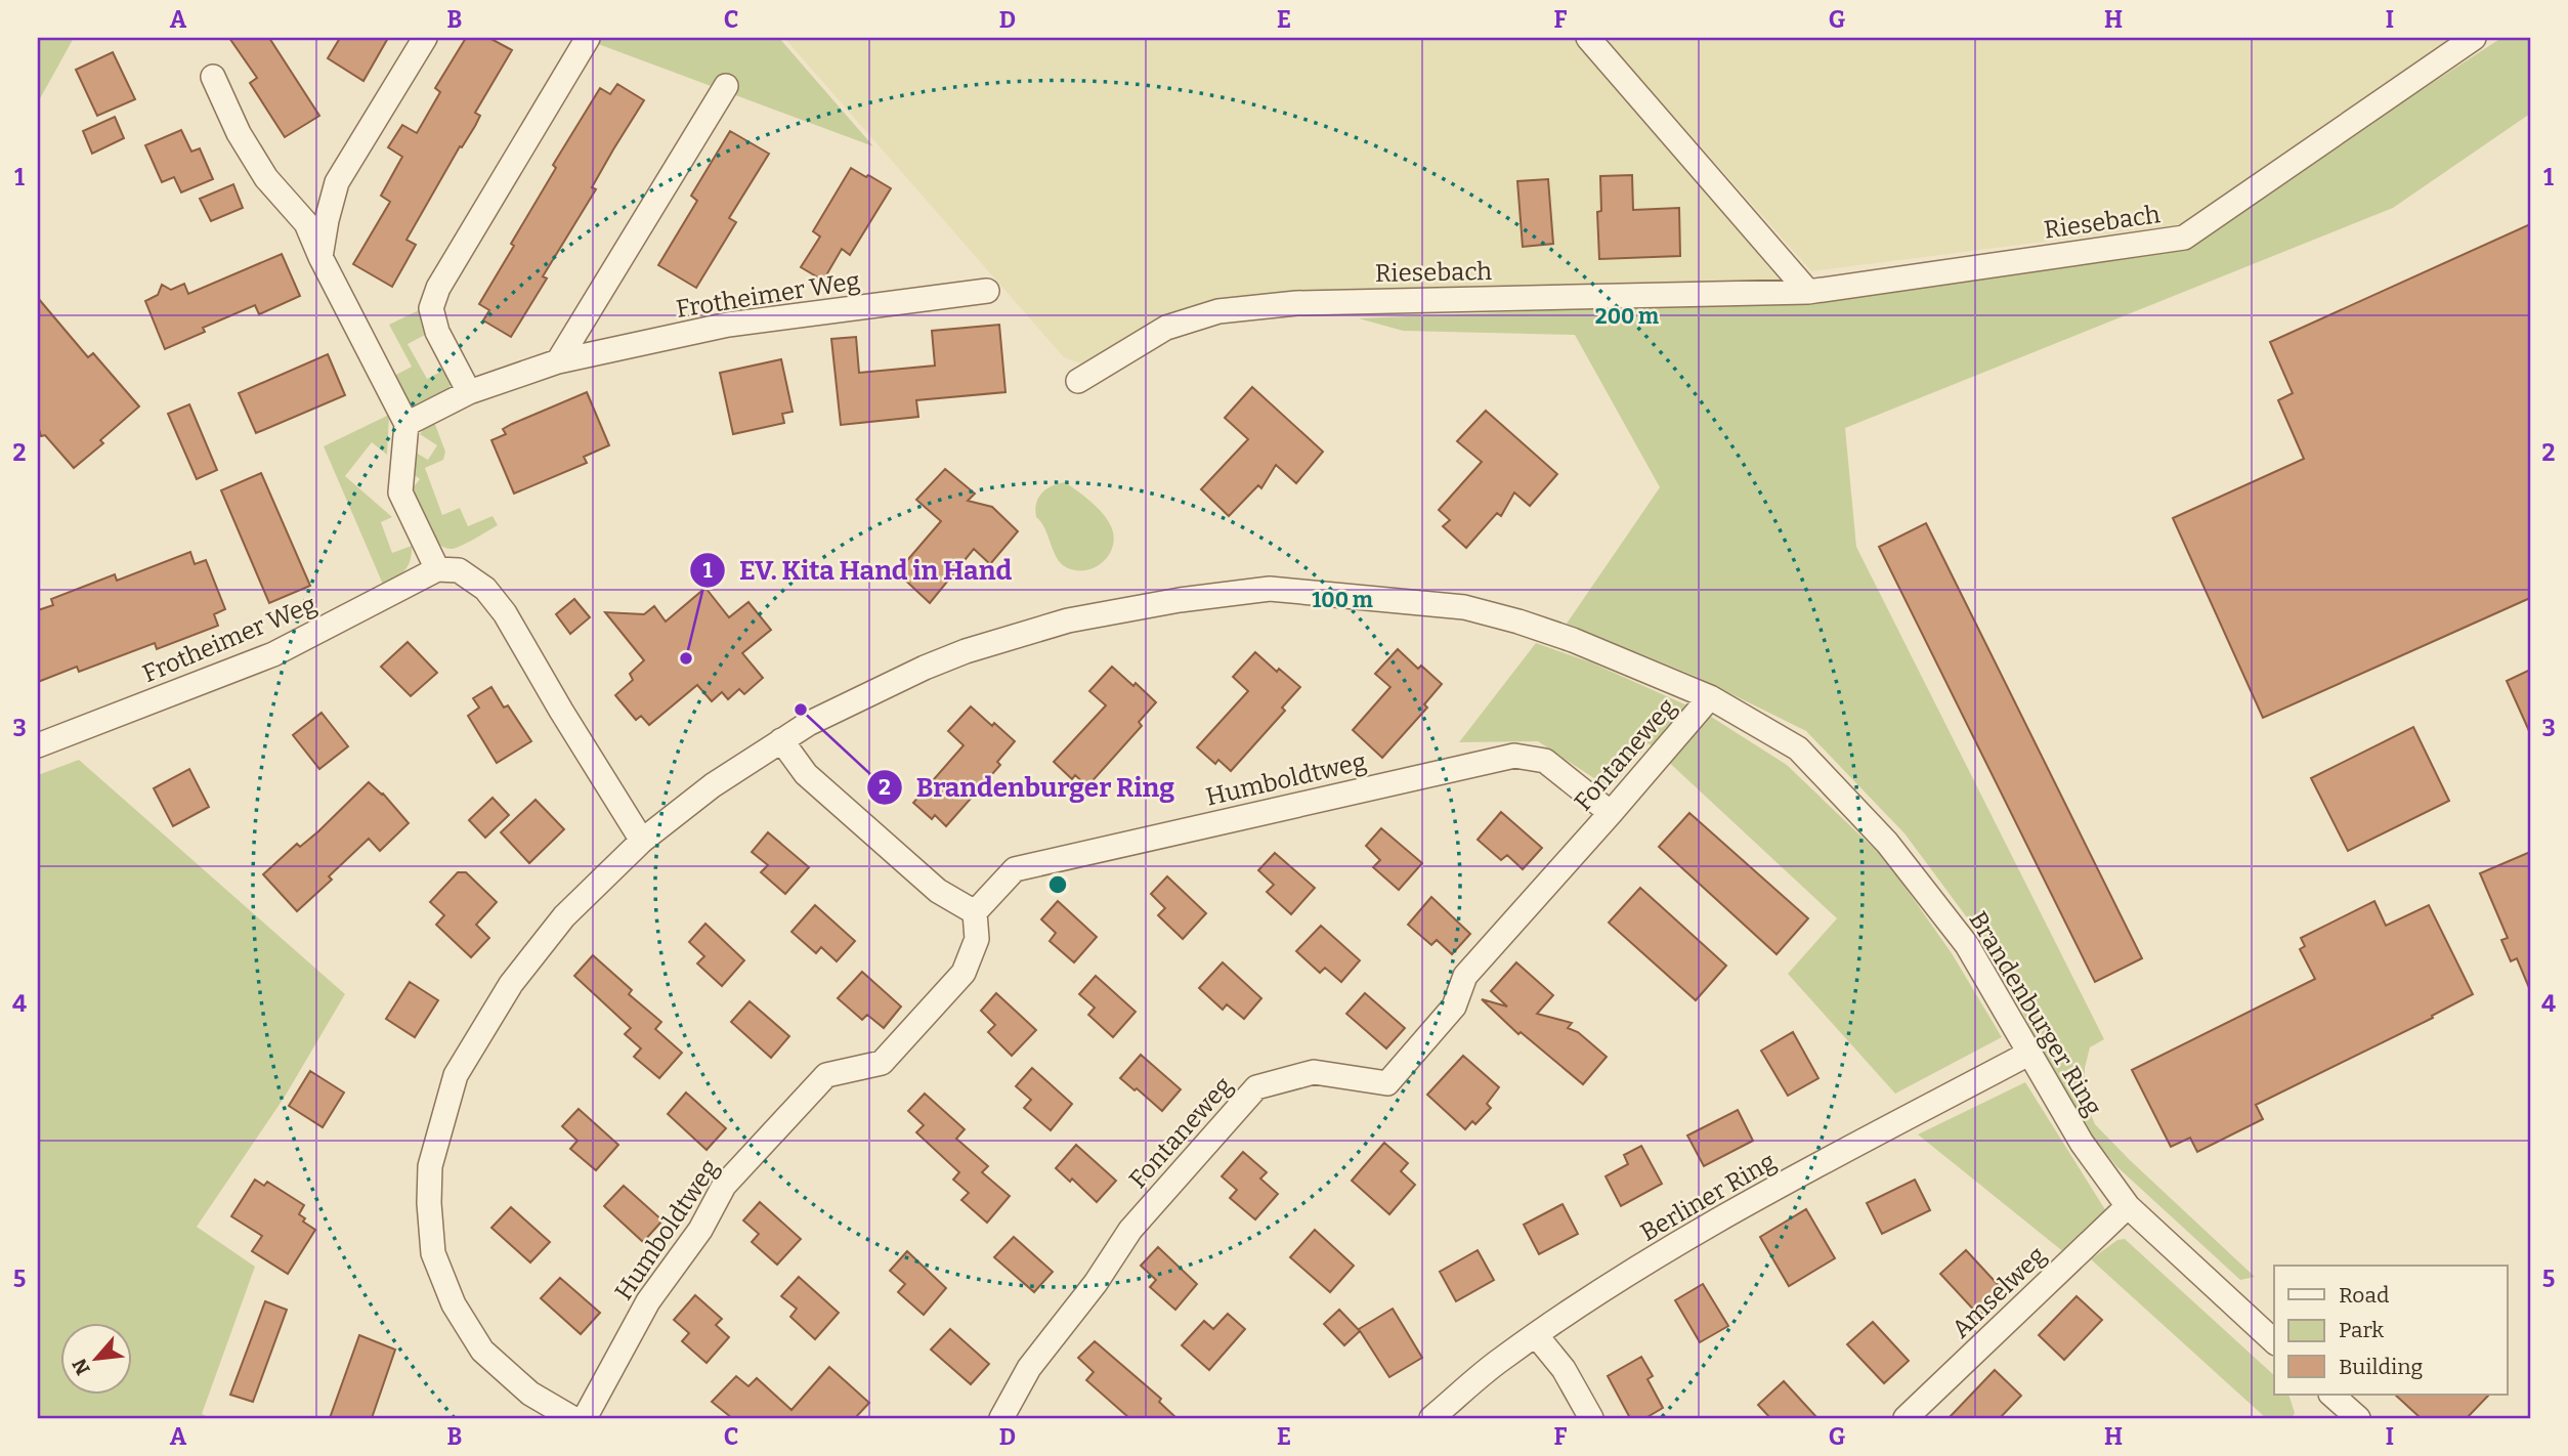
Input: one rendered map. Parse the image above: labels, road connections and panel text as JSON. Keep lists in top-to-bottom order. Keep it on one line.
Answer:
{"streets":{"street":["Riesebach","Frotheimer Weg","Fontaneweg","Humboldtweg","Brandenburger Ring","Berliner Ring","Amselweg"]},"crossings":[["Fontaneweg","Humboldtweg"],["Fontaneweg","Brandenburger Ring"],["Brandenburger Ring","Berliner Ring"],["Brandenburger Ring","Amselweg"]],"places":["EV. Kita Hand in Hand","Brandenburger Ring"],"legend":["Road","Park","Building"],"north":"bottom left","grid":{"columns":["A","B","C","D","E","F","G","H","I"],"rows":["1","2","3","4","5"]},"rings":["200 m","100 m"]}
